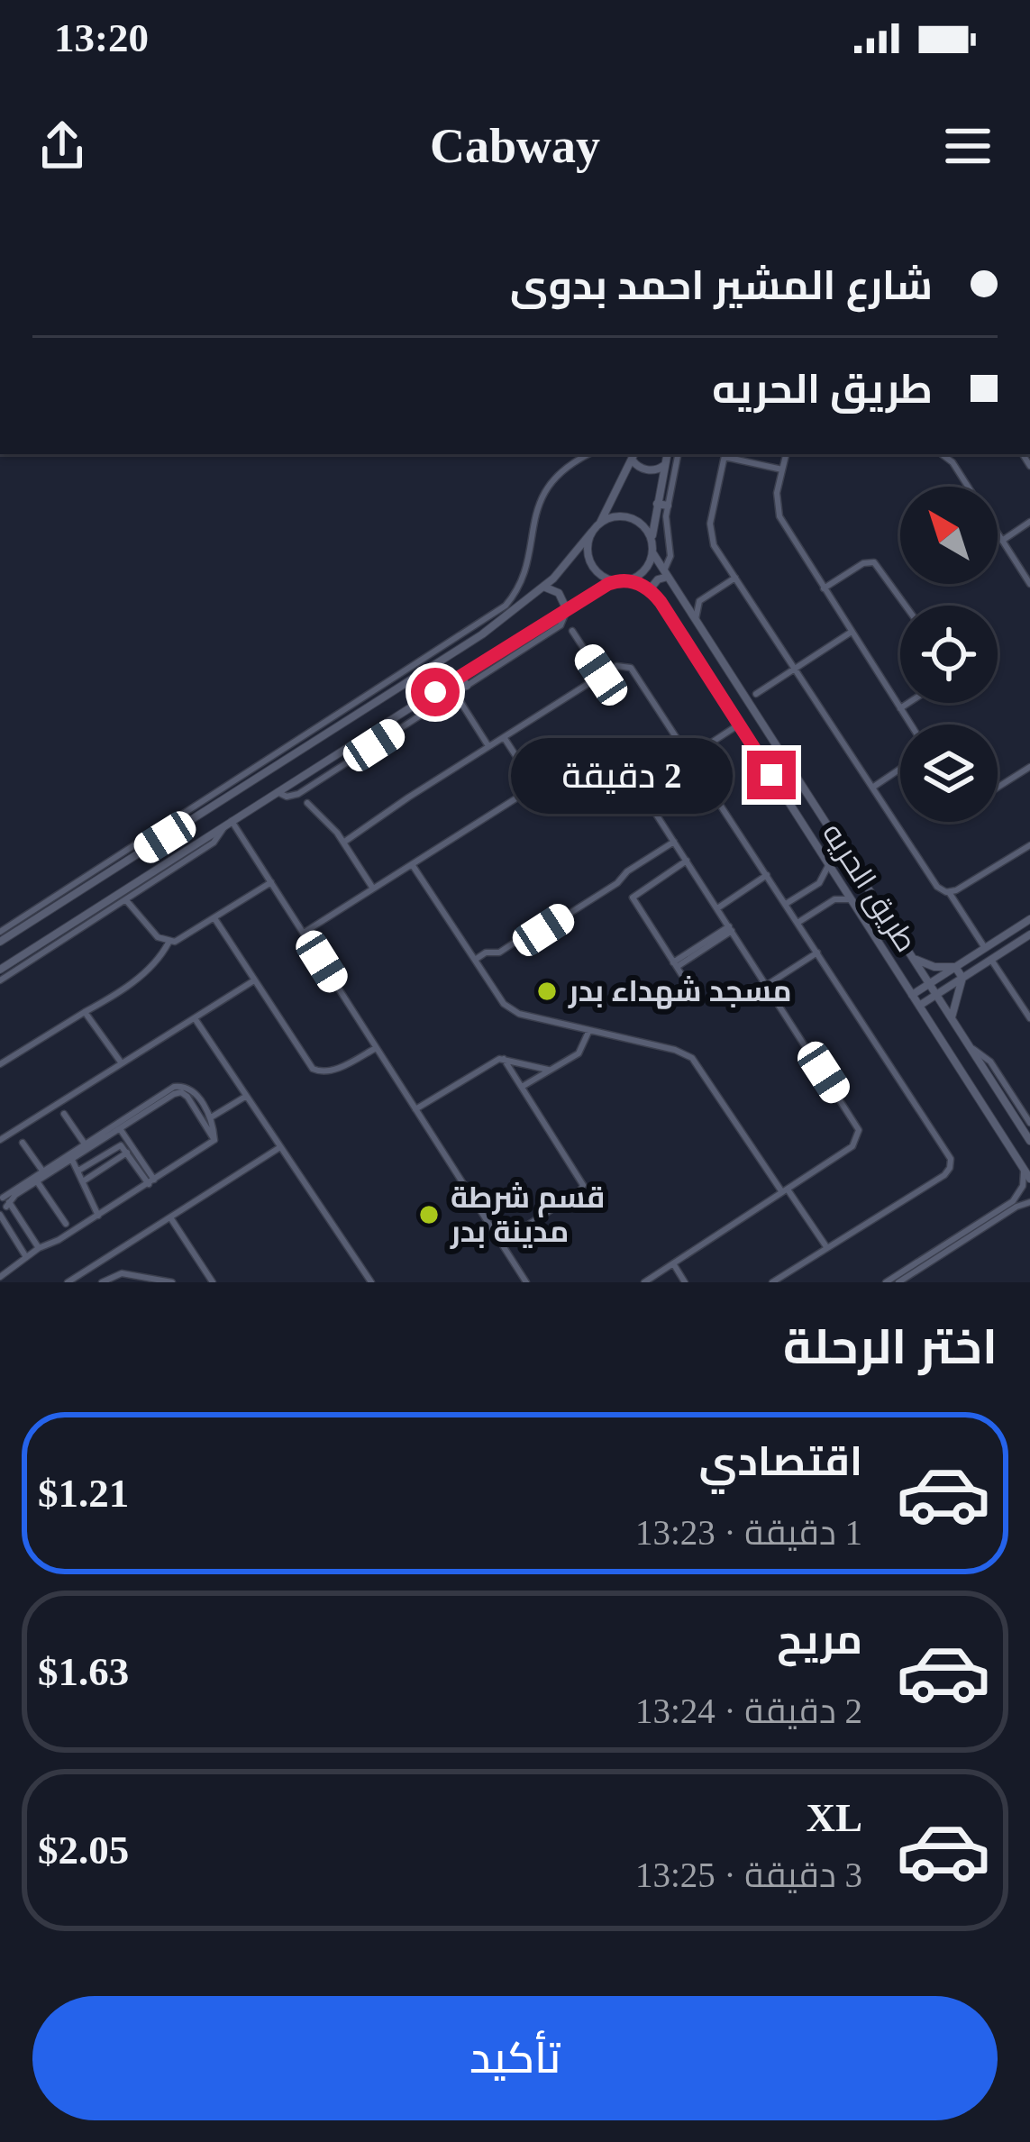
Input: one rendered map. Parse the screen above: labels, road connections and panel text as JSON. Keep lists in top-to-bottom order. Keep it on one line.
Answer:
{"streets":{"street":["طريق الحريه"]},"places":["مسجد شهداء بدر","قسم شرطة مدينة بدر"],"north":"top left","page":{"status":"13:20","header":"Cabway","banner":["شارع المشير احمد بدوى","طريق الحريه"],"bubble":"2 دقيقة","heading":"اختر الرحلة","list":[{"name":"اقتصادي","note":"1 دقيقة · 13:23","value":"$1.21"},{"name":"مريح","note":"2 دقيقة · 13:24","value":"$1.63"},{"name":"XL","note":"3 دقيقة · 13:25","value":"$2.05"}],"buttons":"تأكيد"}}
